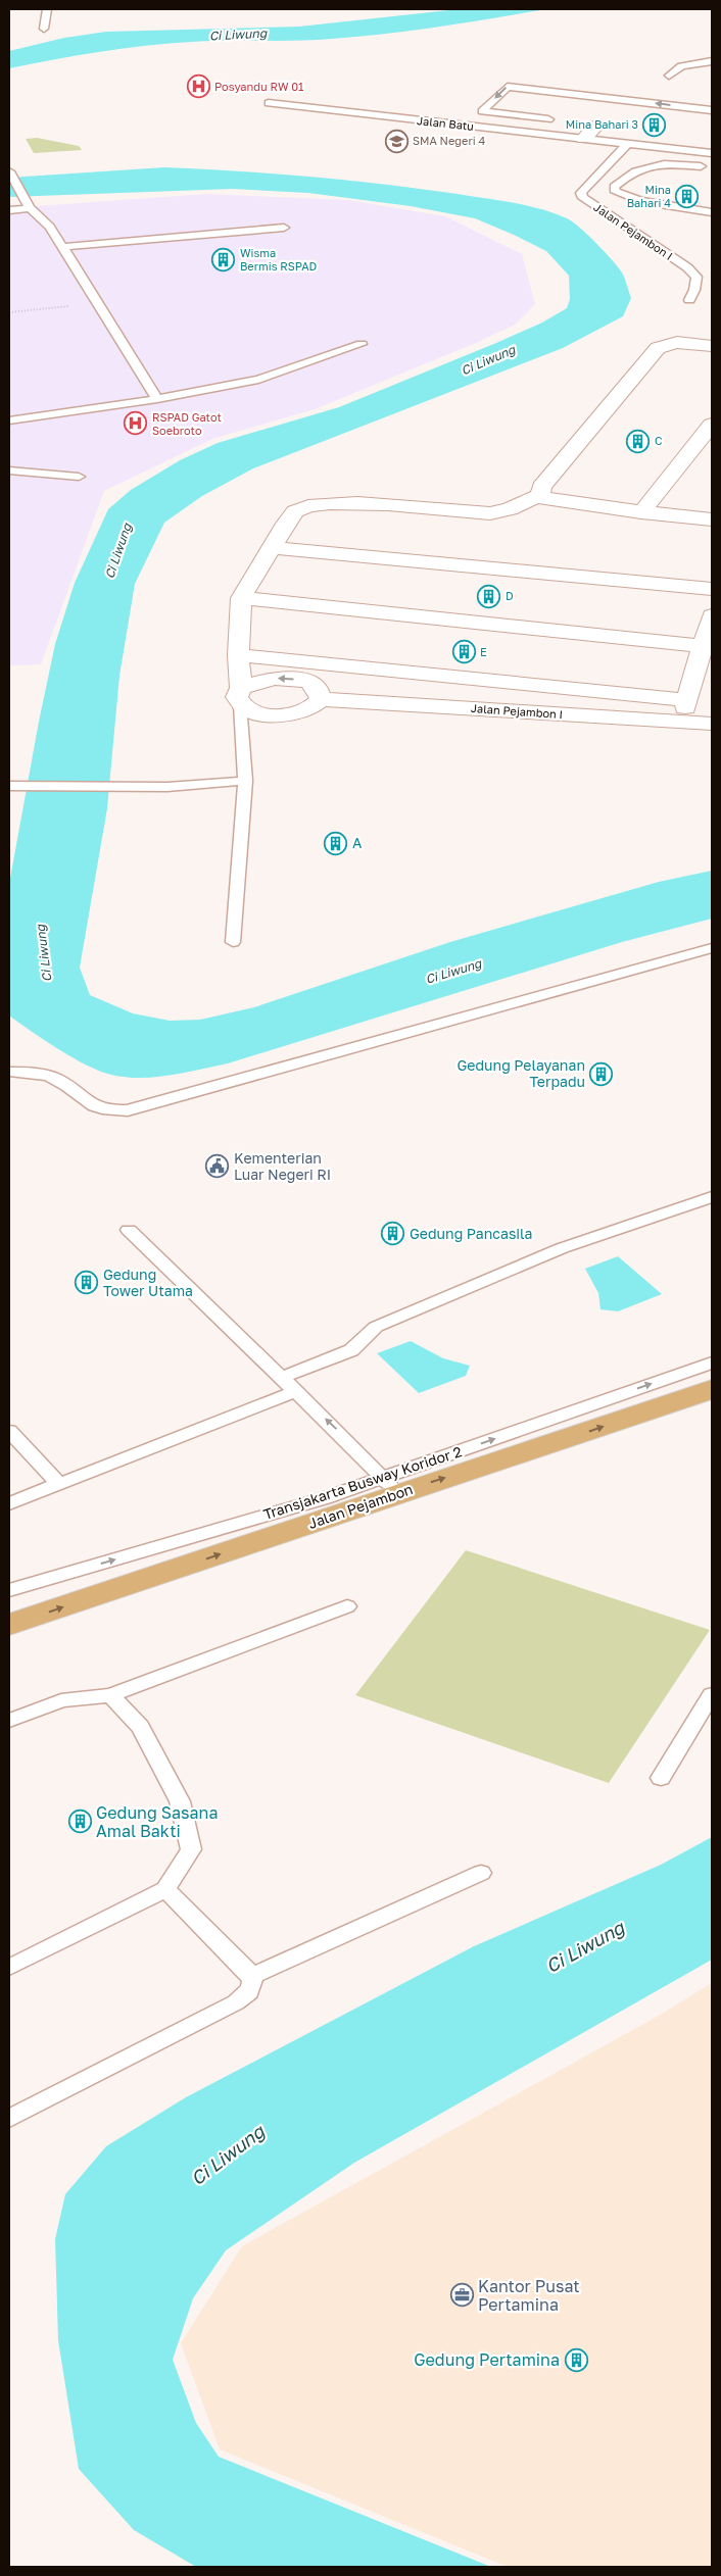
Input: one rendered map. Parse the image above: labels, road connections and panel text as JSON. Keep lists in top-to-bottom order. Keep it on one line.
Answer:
{"streets":{"main road":["Jalan Pejambon"],"street":["Jalan Pejambon I"],"lane":["Jalan Batu","Transjakarta Busway Koridor 2"]},"crossings":[["Jalan Batu","Jalan Pejambon I"],["Transjakarta Busway Koridor 2","Jalan Pejambon"]],"one_way":["Jalan Pejambon"],"water":["Ci Liwung"],"places":{"hospital":["Posyandu RW 01","RSPAD Gatot Soebroto"],"building":["Mina Bahari 3","Mina Bahari 4","Wisma Bermis RSPAD","C","D","E","A","Gedung Pelayanan Terpadu","Gedung Pancasila","Gedung Tower Utama","Gedung Sasana Amal Bakti","Gedung Pertamina"],"school or university":["SMA Negeri 4"],"public building":["Kementerian Luar Negeri RI"],"office":["Kantor Pusat Pertamina"]}}
